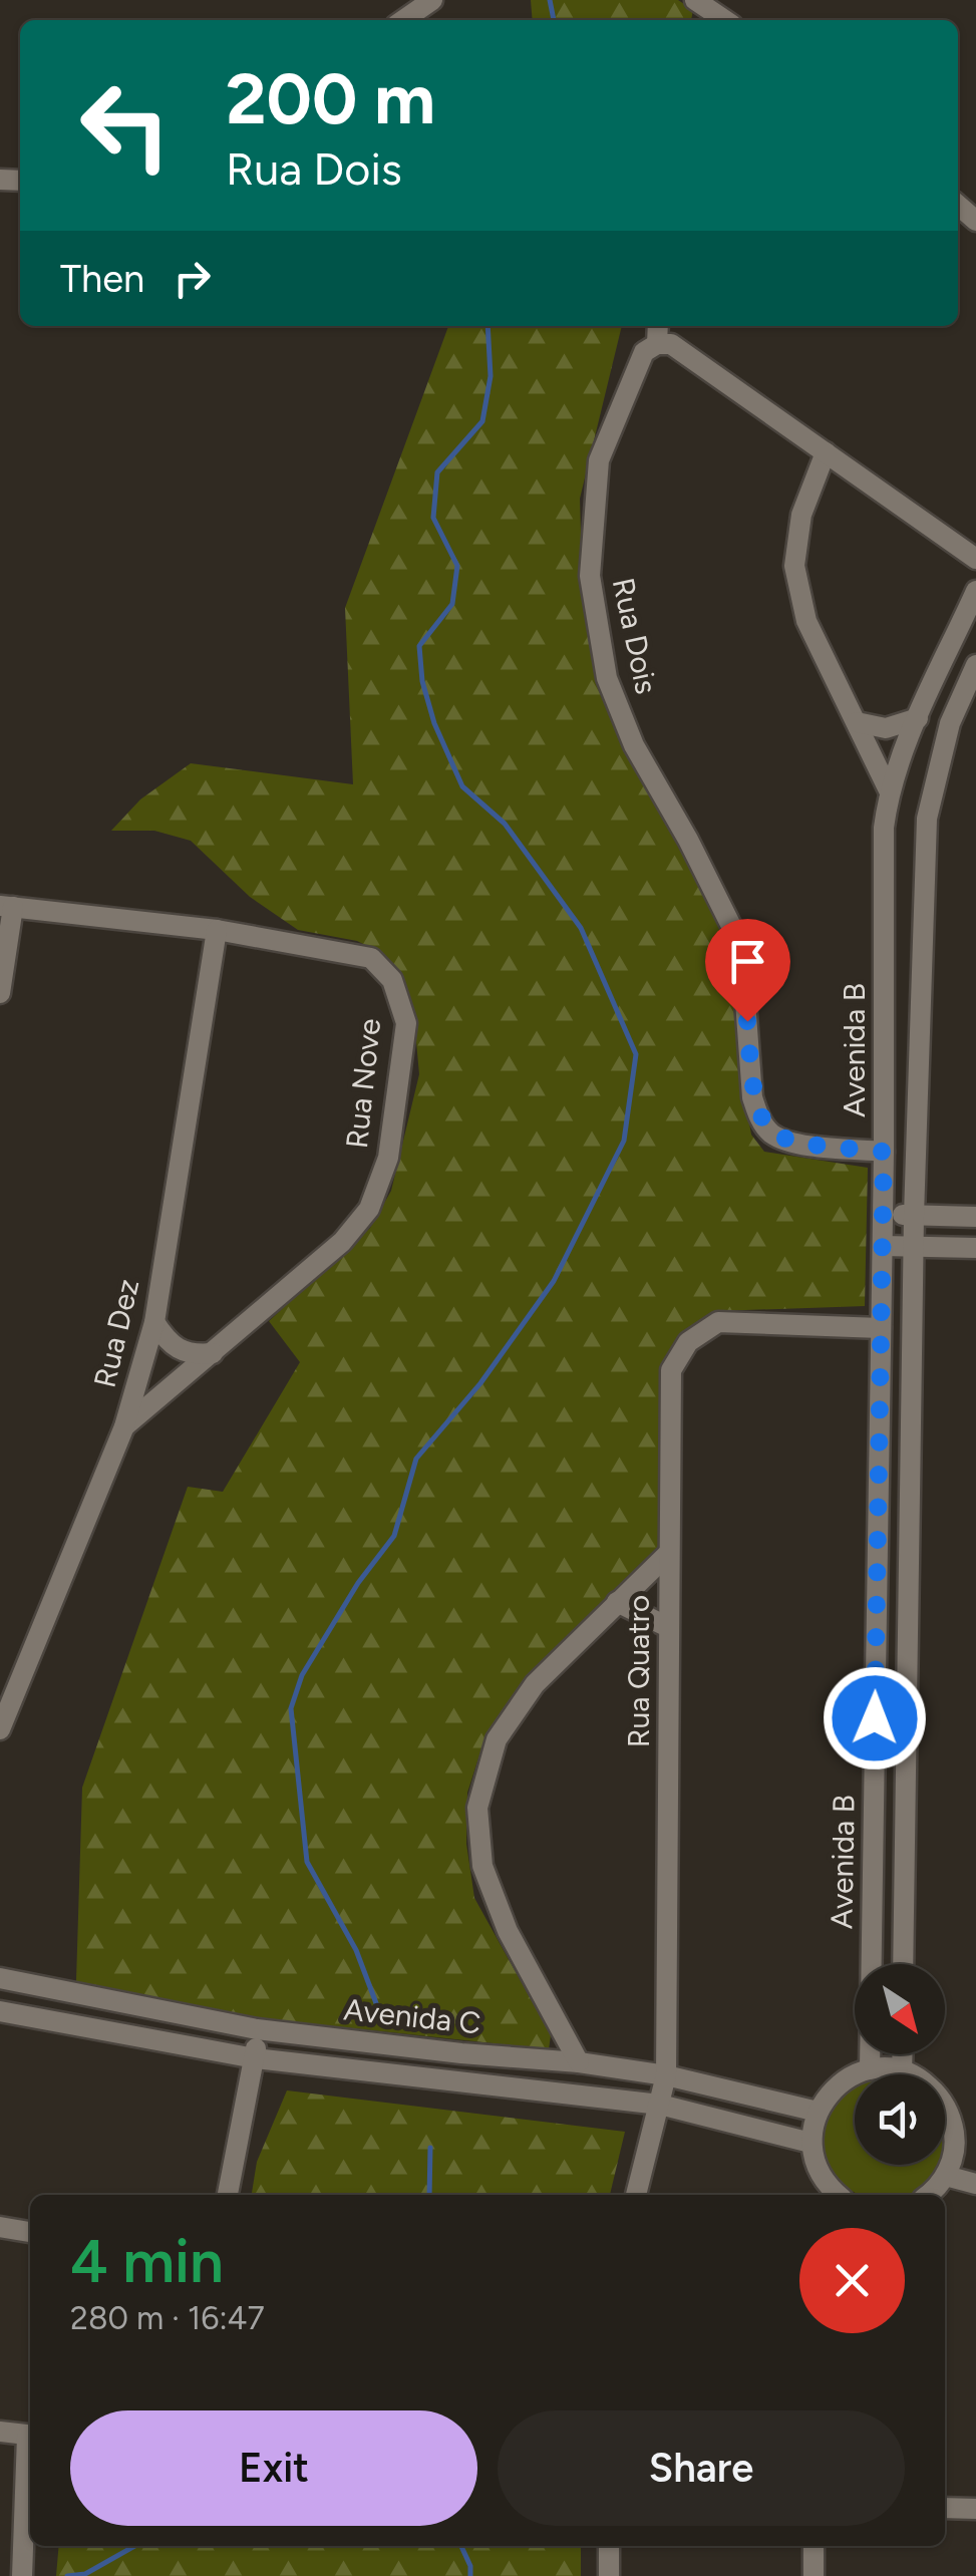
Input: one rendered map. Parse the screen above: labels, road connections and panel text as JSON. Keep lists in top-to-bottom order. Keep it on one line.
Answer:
{"streets":{"street":["Rua Dois","Avenida B","Rua Nove","Rua Dez","Rua Quatro","Avenida C"]},"crossings":[["Rua Dois","Avenida B"],["Avenida B","Rua Quatro"],["Rua Nove","Rua Dez"],["Rua Quatro","Avenida C"]],"north":"bottom right","page":{"turn":["200 m","Rua Dois"],"then":"Then","heading":["4 min","280 m · 16:47"],"buttons":["Exit","Share"]}}
